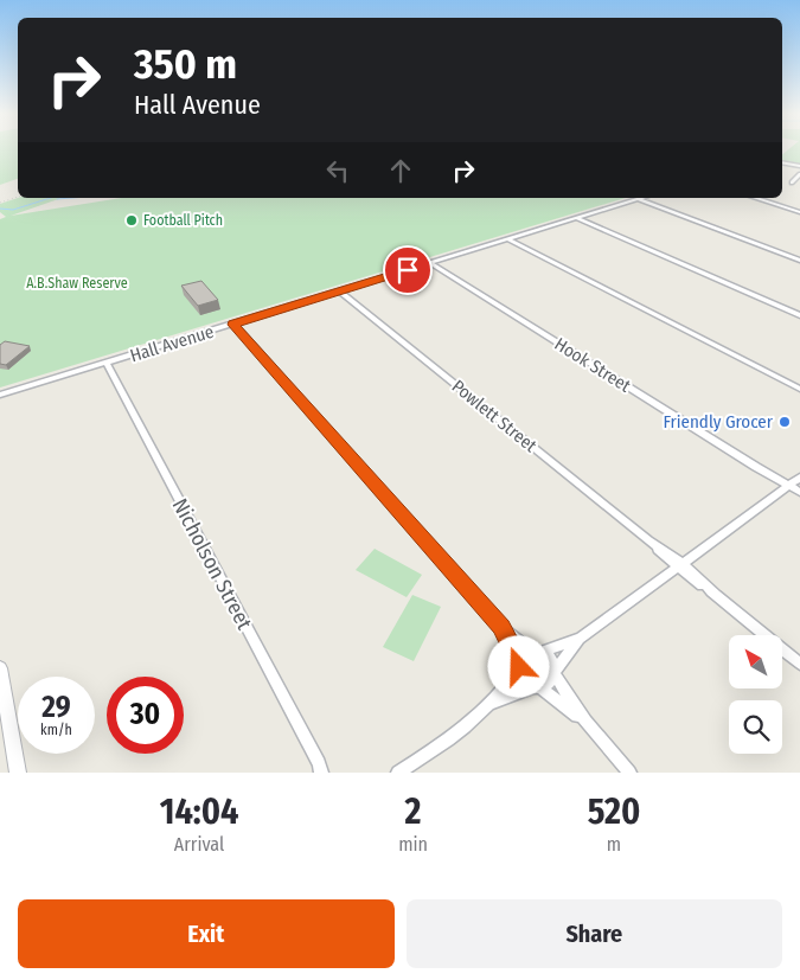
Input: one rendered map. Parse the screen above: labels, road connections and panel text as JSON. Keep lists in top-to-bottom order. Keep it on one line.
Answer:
{"streets":{"street":["Hall Avenue","Hook Street","Powlett Street","Nicholson Street"]},"crossings":[["Hall Avenue","Hook Street"],["Hall Avenue","Powlett Street"],["Hall Avenue","Nicholson Street"]],"parks":["A.B.Shaw Reserve"],"places":["Football Pitch","Friendly Grocer"],"north":"top left","page":{"turn":["350 m","Hall Avenue"],"speed":"29 km/h","limit":"30","eta":["14:04","Arrival","2","min","520","m"],"buttons":["Exit","Share"]}}
